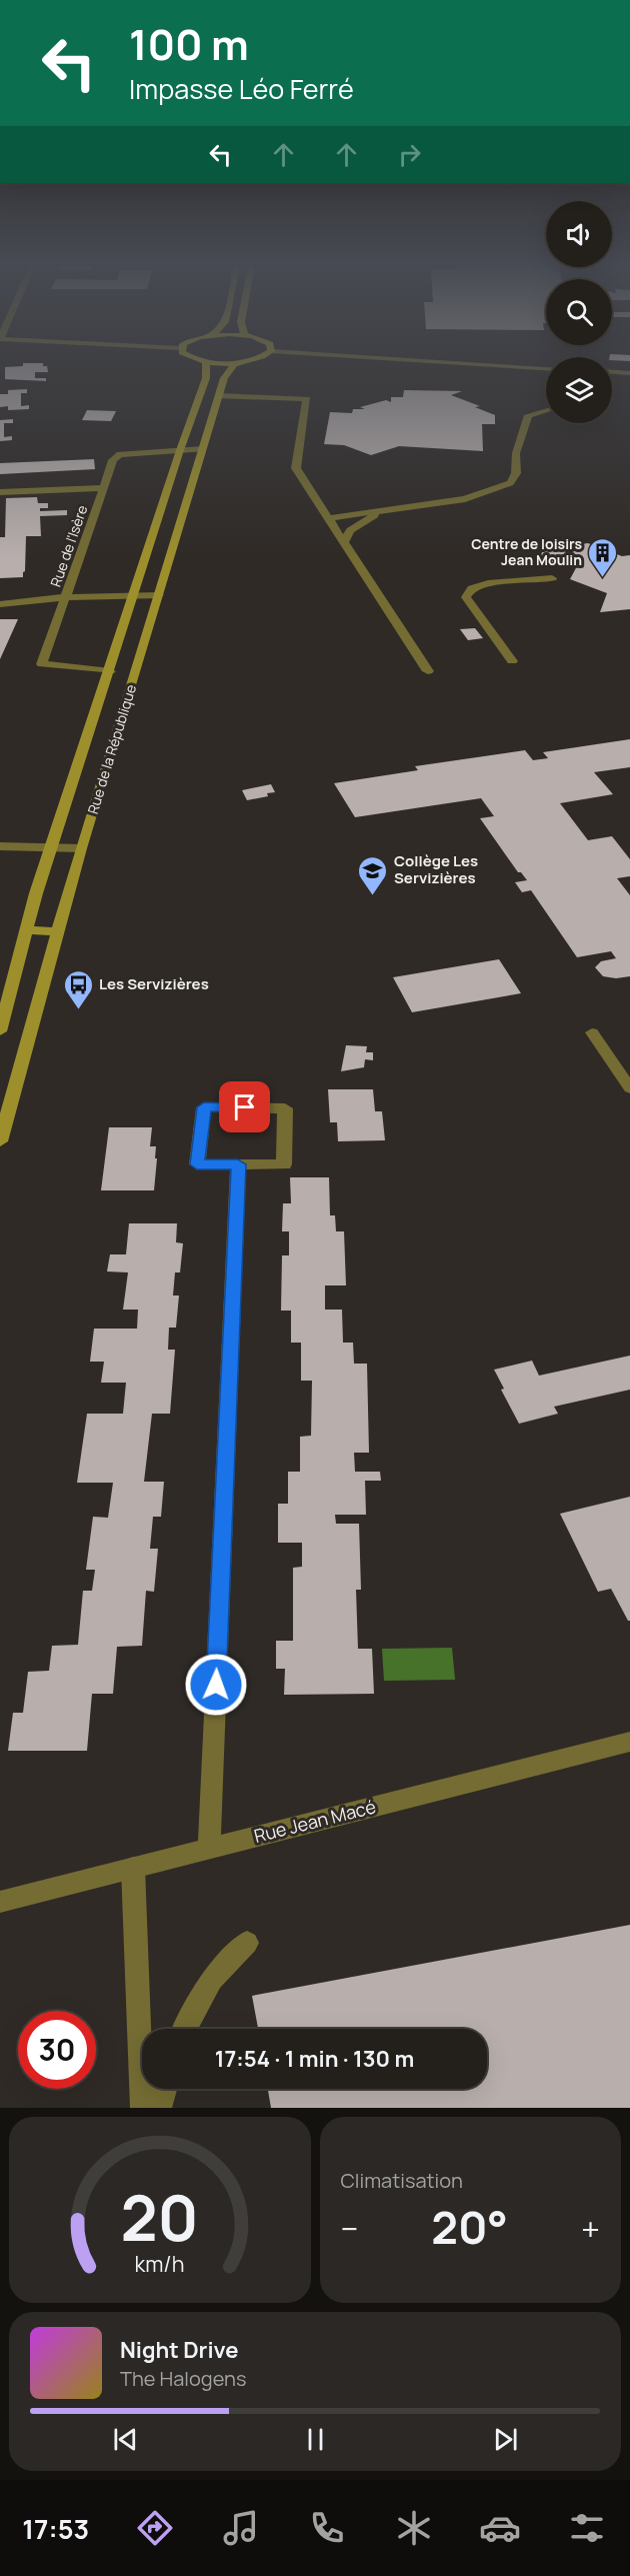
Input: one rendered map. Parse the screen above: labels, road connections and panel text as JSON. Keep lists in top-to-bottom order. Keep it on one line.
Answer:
{"streets":{"main road":["Rue de la République"],"street":["Rue de l'Isère","Rue Jean Macé"]},"crossings":[["Rue de l'Isère","Rue de la République"]],"places":{"building":["Centre de loisirs Jean Moulin"],"school or university":["Collège Les Servizières"],"bus stop":["Les Servizières"]},"page":{"turn":["100 m","Impasse Léo Ferré"],"limit":"30","trip":"17:54 · 1 min · 130 m","tile":"Climatisation","heat":["−","20°","+"],"song":["Night Drive","The Halogens"],"tabs":"17:53","gauge":["20","km/h"]}}
